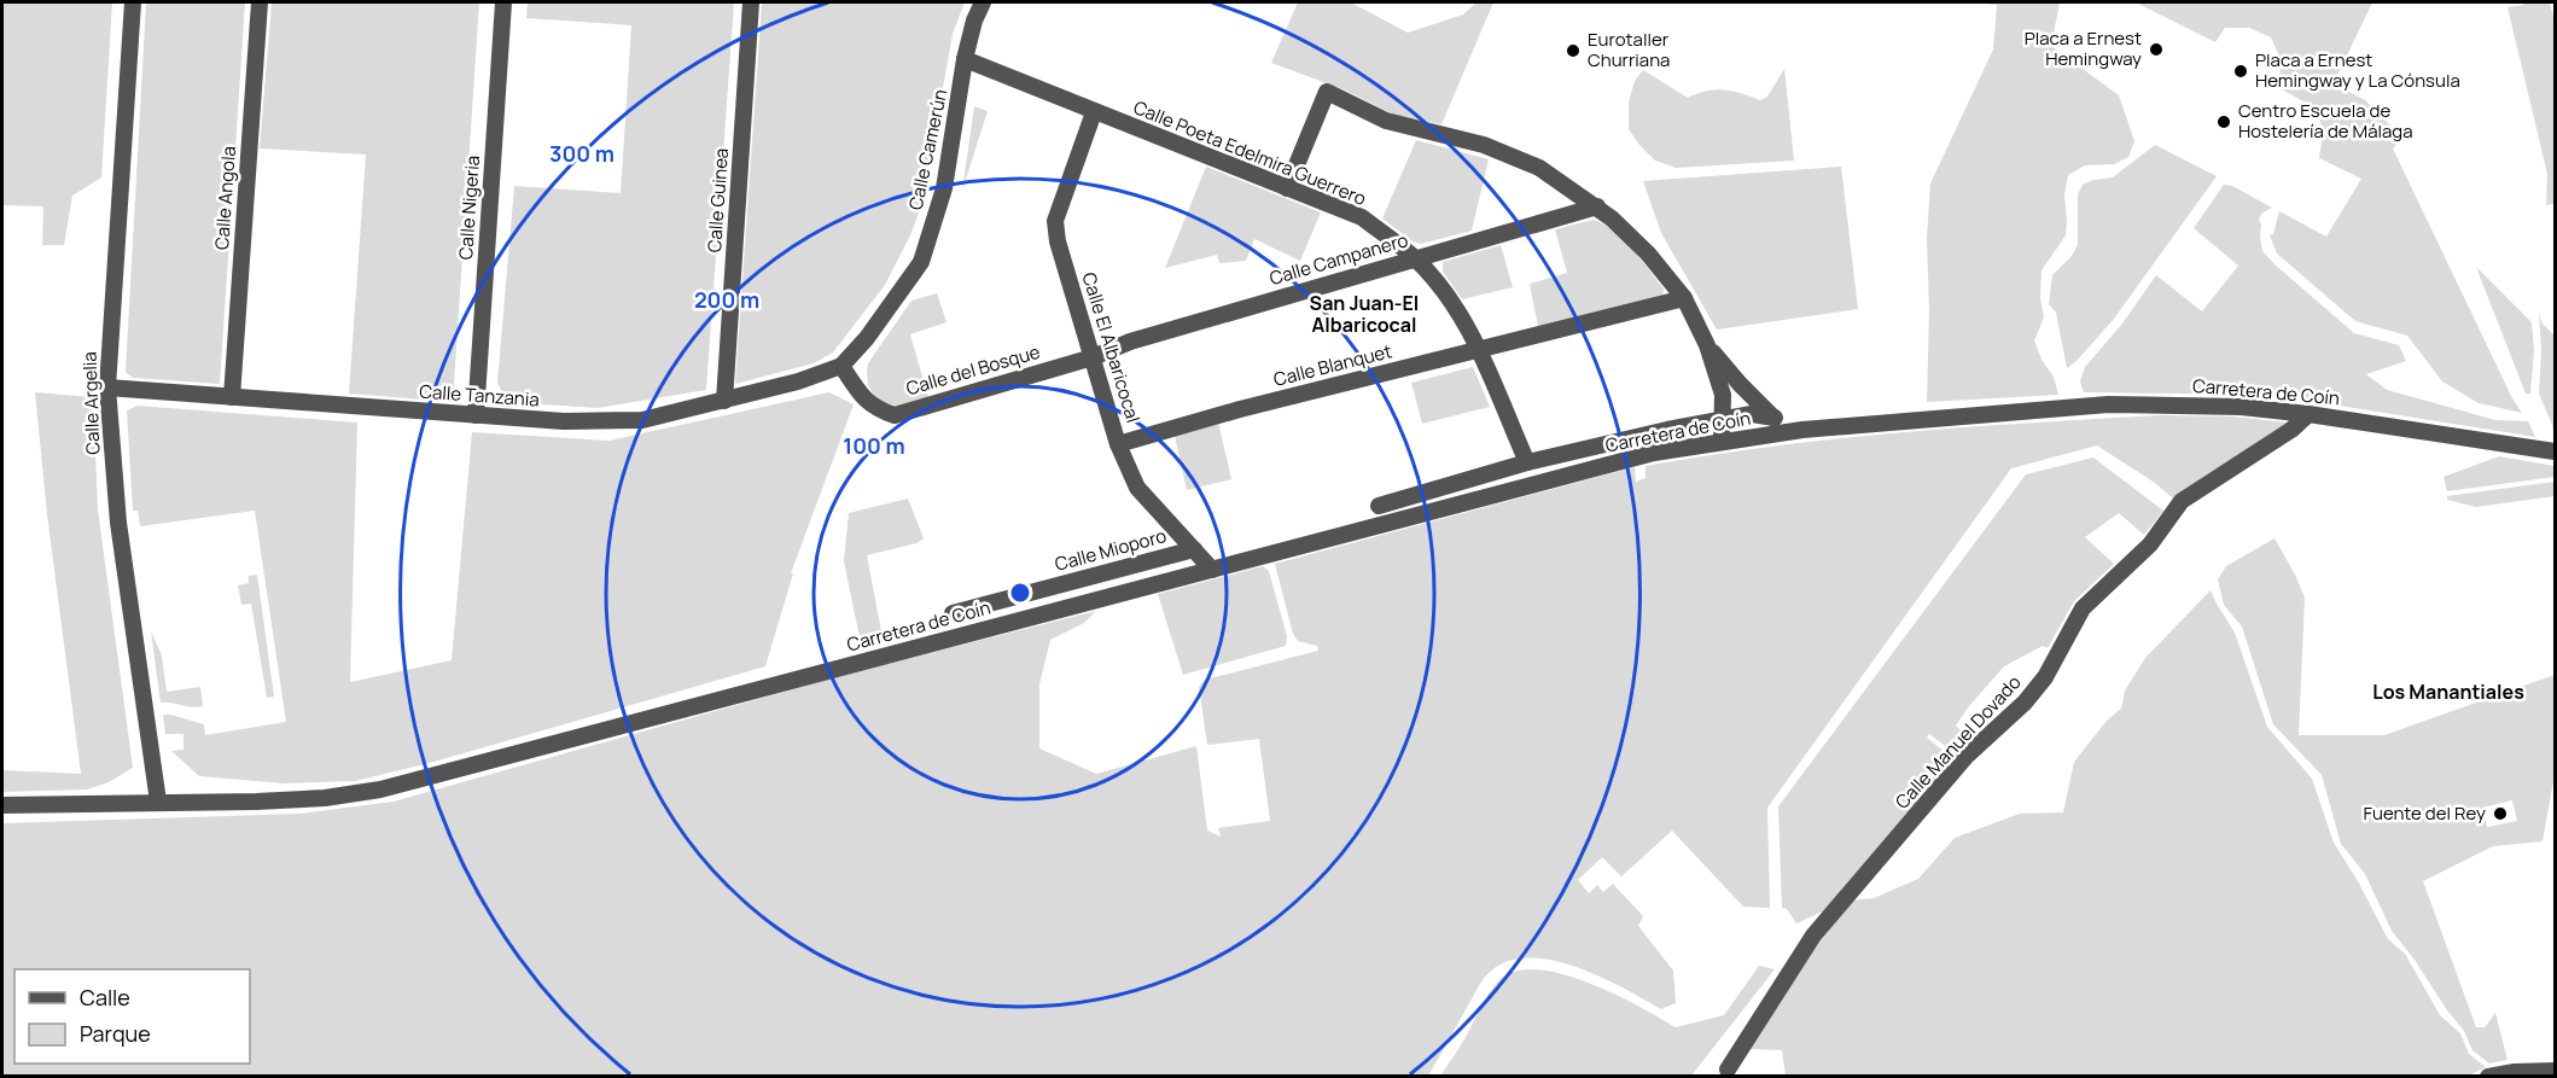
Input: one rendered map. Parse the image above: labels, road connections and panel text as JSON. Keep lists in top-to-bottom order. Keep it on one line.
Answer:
{"streets":{"street":["Calle Camerún","Calle Poeta Edelmira Guerrero","Calle Angola","Calle Guinea","Calle Nigeria","Calle Campanero","Calle El Albaricocal","Calle Blanquet","Calle del Bosque","Carretera de Coín","Calle Tanzania","Calle Argelia","Calle Mioporo","Calle Manuel Dovado"]},"crossings":[["Calle Camerún","Calle Poeta Edelmira Guerrero"],["Calle Camerún","Calle del Bosque"],["Calle Camerún","Calle Tanzania"],["Calle Poeta Edelmira Guerrero","Calle Campanero"],["Calle Poeta Edelmira Guerrero","Calle El Albaricocal"],["Calle Poeta Edelmira Guerrero","Calle Blanquet"],["Calle Poeta Edelmira Guerrero","Carretera de Coín"],["Calle Angola","Calle Tanzania"],["Calle Guinea","Calle Tanzania"],["Calle Nigeria","Calle Tanzania"],["Calle Campanero","Calle El Albaricocal"],["Calle Campanero","Calle del Bosque"],["Calle El Albaricocal","Calle Blanquet"],["Calle El Albaricocal","Calle del Bosque"],["Calle El Albaricocal","Carretera de Coín"],["Calle El Albaricocal","Calle Mioporo"],["Calle del Bosque","Calle Tanzania"],["Carretera de Coín","Calle Argelia"],["Carretera de Coín","Calle Manuel Dovado"],["Calle Tanzania","Calle Argelia"]],"districts":["San Juan-El Albaricocal","Los Manantiales"],"places":["Placa a Ernest Hemingway","Eurotaller Churriana","Placa a Ernest Hemingway y La Cónsula","Centro Escuela de Hostelería de Málaga","Fuente del Rey"],"legend":["Calle","Parque"],"rings":["300 m","200 m","100 m"]}
